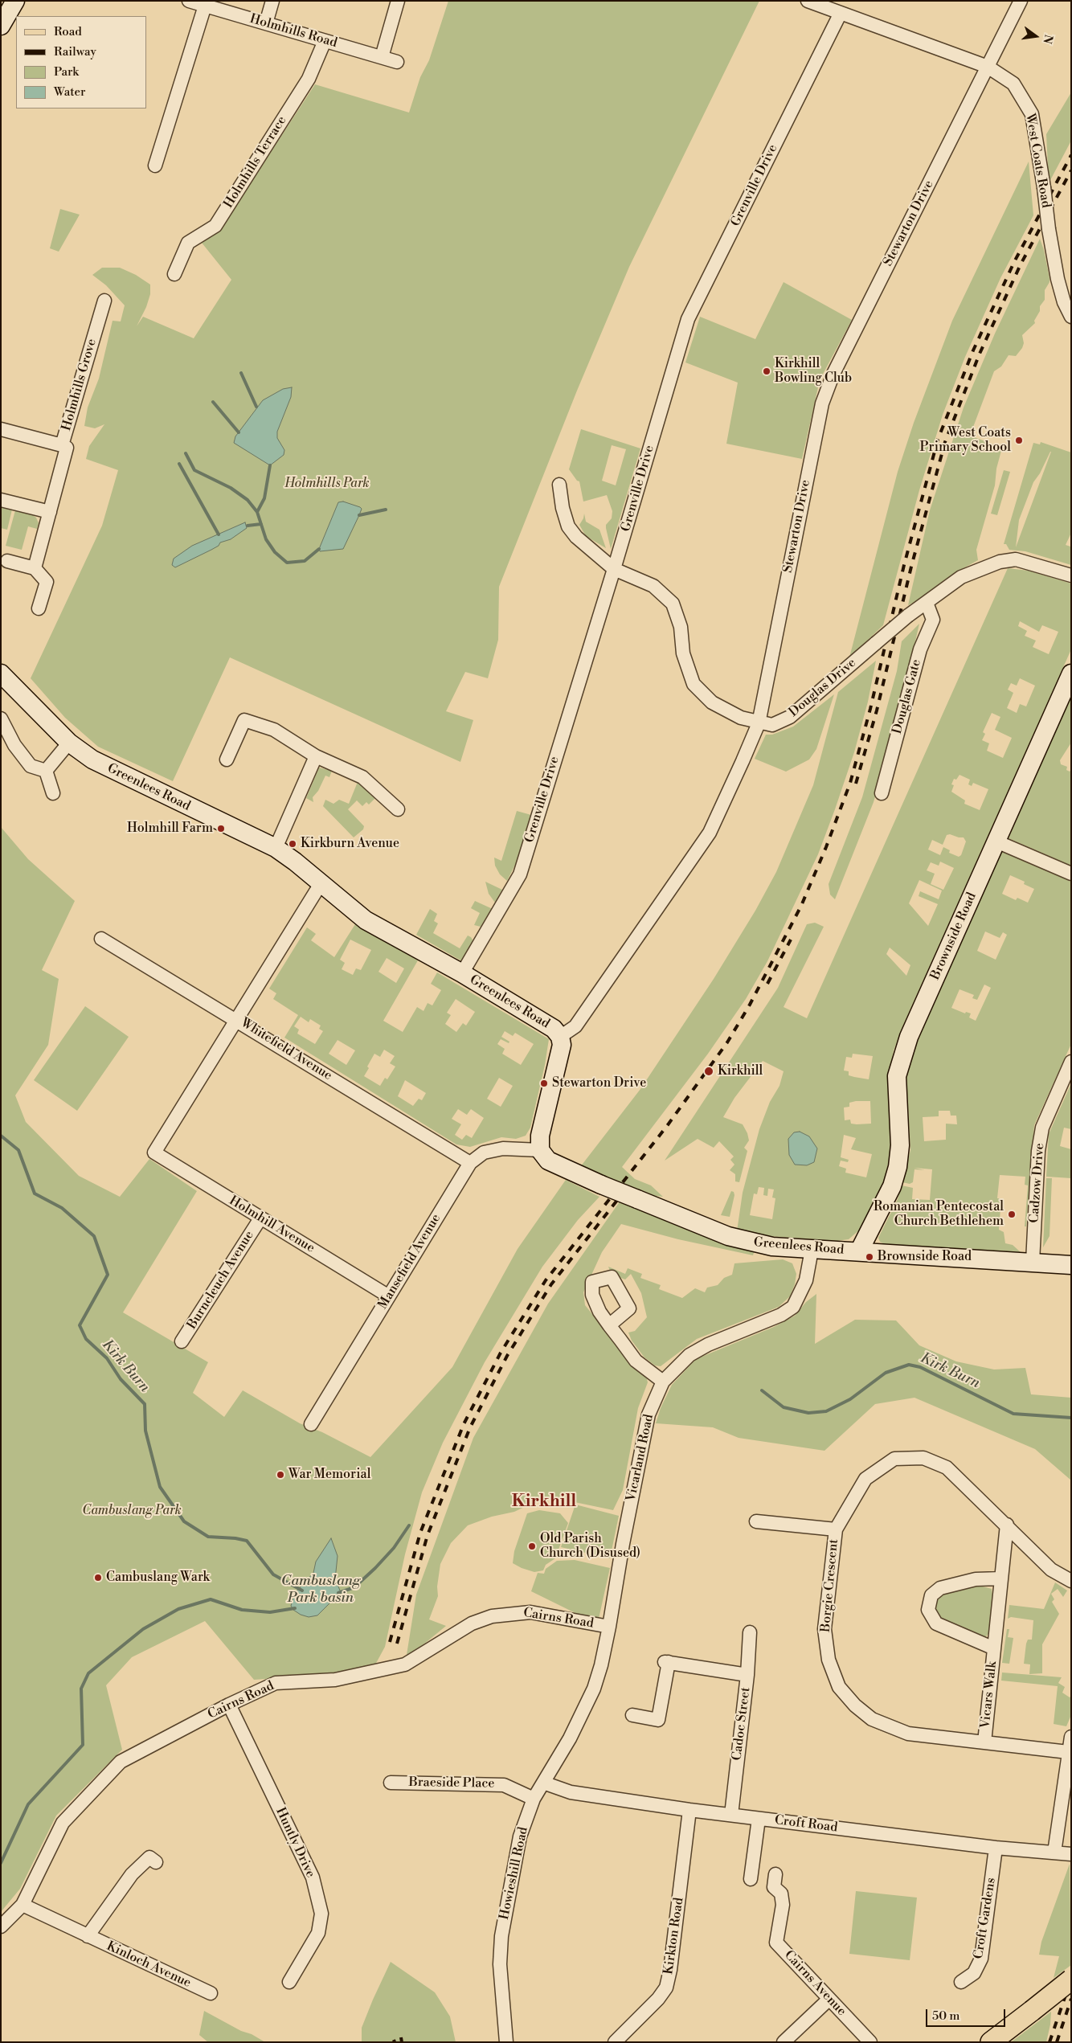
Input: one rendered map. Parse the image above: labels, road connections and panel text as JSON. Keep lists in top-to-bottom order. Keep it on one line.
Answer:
{"streets":{"main road":["Greenlees Road","Brownside Road"],"street":["Holmhills Road","West Coats Road","Holmhills Terrace","Grenville Drive","Stewarton Drive","Holmhills Grove","Douglas Drive","Douglas Gate","Whitefield Avenue","Cadzow Drive","Holmhill Avenue","Mansefield Avenue","Burncleuch Avenue","Vicarland Road","Borgie Crescent","Cairns Road","Vicars Walk","Cadoc Street","Braeside Place","Croft Road","Huntly Drive","Howieshill Road","Croft Gardens","Kirkton Road","Kinloch Avenue","Cairns Avenue"]},"crossings":[["Holmhills Road","Holmhills Terrace"],["West Coats Road","Grenville Drive"],["West Coats Road","Stewarton Drive"],["Grenville Drive","Douglas Drive"],["Grenville Drive","Greenlees Road"],["Stewarton Drive","Douglas Drive"],["Stewarton Drive","Greenlees Road"],["Douglas Drive","Douglas Gate"],["Greenlees Road","Brownside Road"],["Greenlees Road","Cadzow Drive"],["Greenlees Road","Mansefield Avenue"],["Greenlees Road","Vicarland Road"],["Whitefield Avenue","Holmhill Avenue"],["Whitefield Avenue","Mansefield Avenue"],["Holmhill Avenue","Mansefield Avenue"],["Holmhill Avenue","Burncleuch Avenue"],["Vicarland Road","Cairns Road"],["Vicarland Road","Howieshill Road"],["Borgie Crescent","Vicars Walk"],["Cairns Road","Huntly Drive"],["Cairns Road","Howieshill Road"],["Cairns Road","Kinloch Avenue"],["Cadoc Street","Croft Road"],["Braeside Place","Howieshill Road"],["Croft Road","Howieshill Road"],["Croft Road","Croft Gardens"],["Croft Road","Kirkton Road"]],"districts":["Kirkhill"],"water":["Kirk Burn","Cambuslang Park basin"],"parks":["Holmhills Park","Cambuslang Park"],"places":["Kirkhill Bowling Club","West Coats Primary School","Holmhill Farm","Kirkburn Avenue","Kirkhill","Stewarton Drive","Romanian Pentecostal Church Bethlehem","Brownside Road","War Memorial","Old Parish Church (Disused)","Cambuslang Wark"],"legend":["Road","Railway","Park","Water"],"scale_bar":"50 m","north":"right"}
